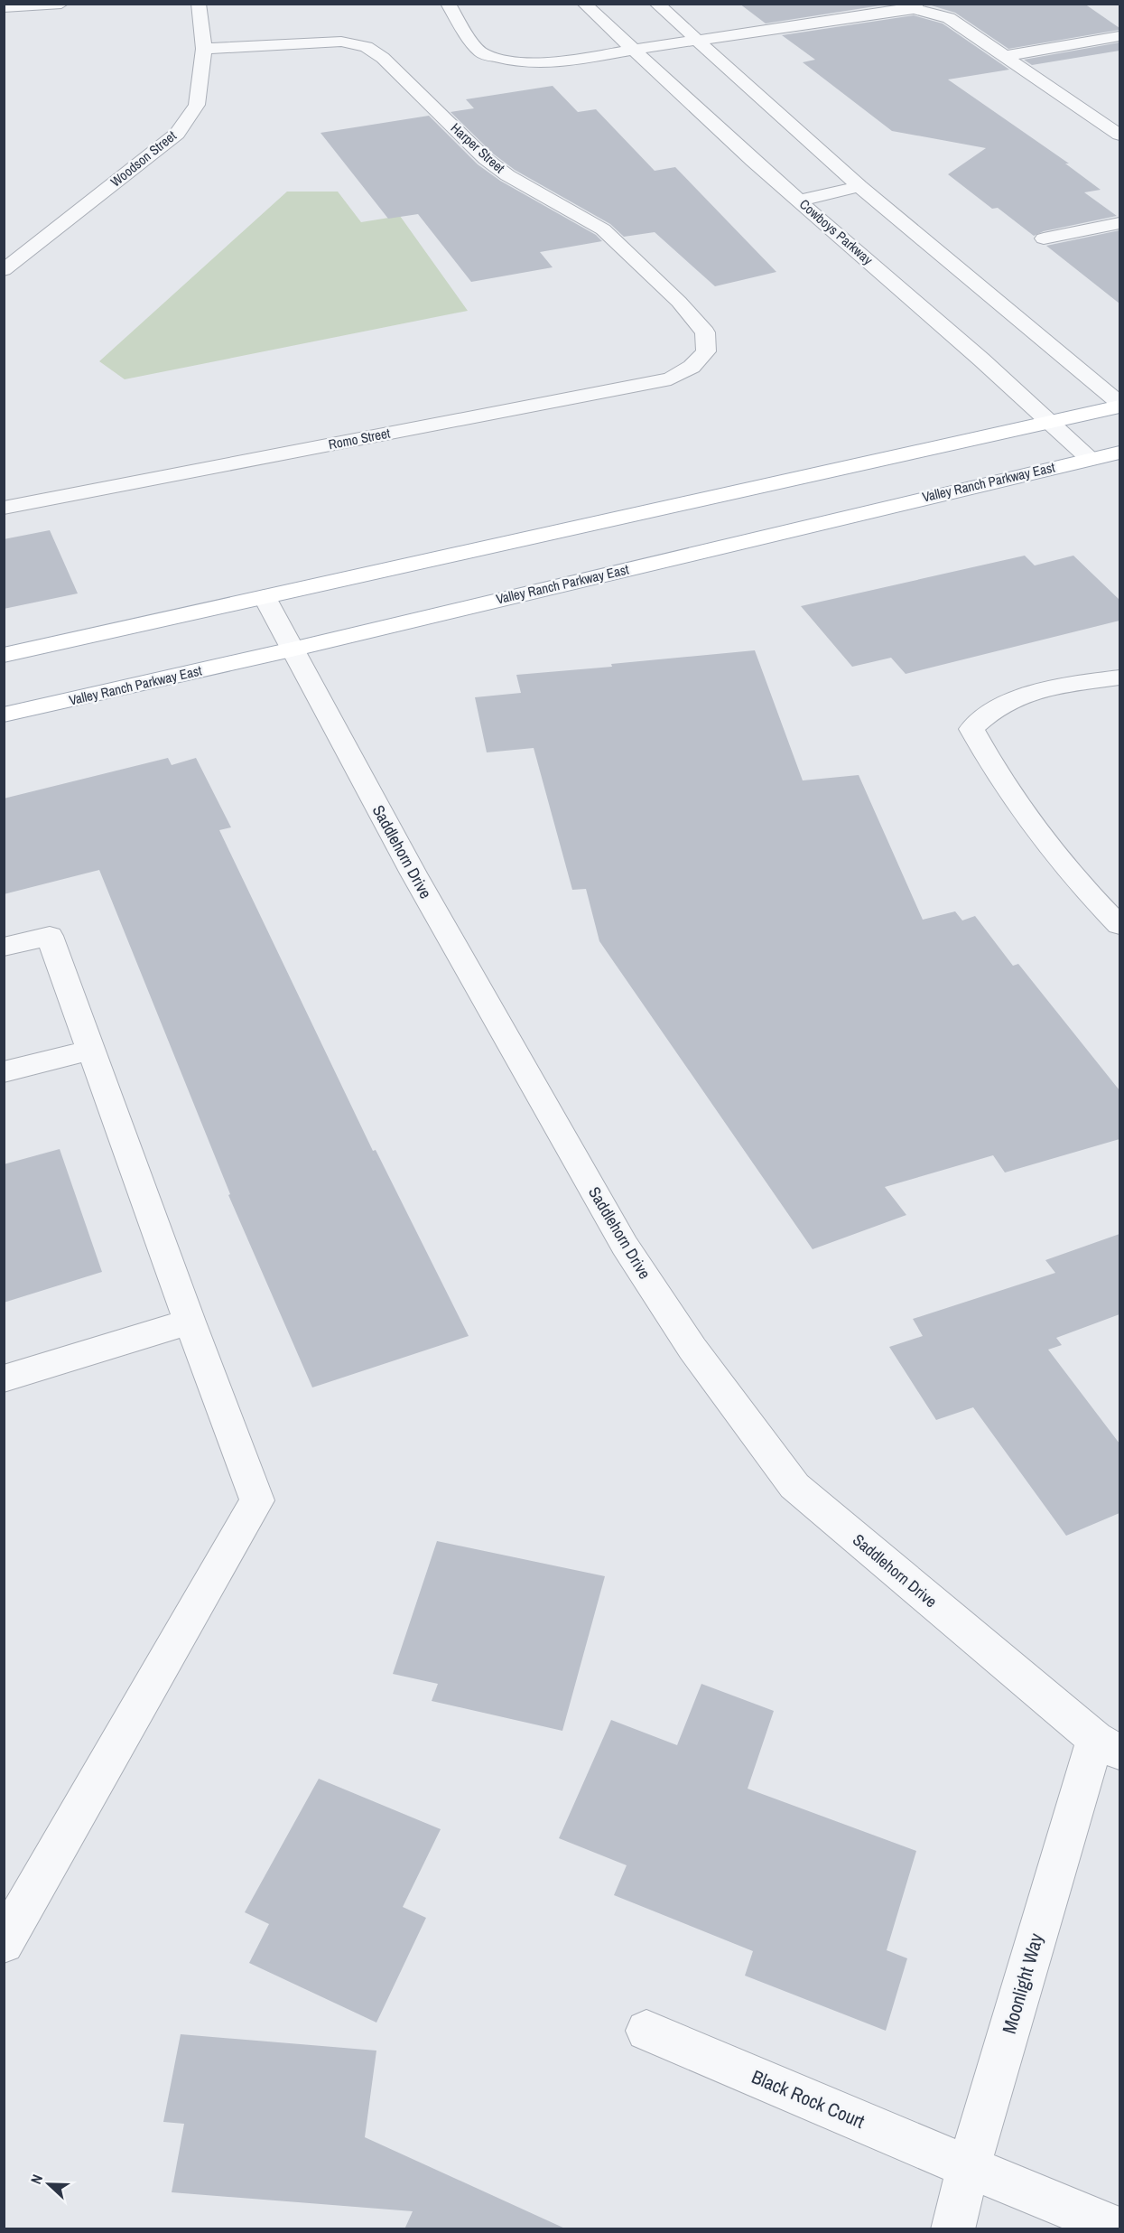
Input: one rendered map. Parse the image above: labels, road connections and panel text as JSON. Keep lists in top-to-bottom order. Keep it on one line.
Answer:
{"streets":{"main road":["Valley Ranch Parkway East"],"street":["Harper Street","Woodson Street","Cowboys Parkway","Romo Street","Saddlehorn Drive","Moonlight Way","Black Rock Court"]},"crossings":[["Harper Street","Woodson Street"],["Harper Street","Romo Street"],["Cowboys Parkway","Valley Ranch Parkway East"],["Valley Ranch Parkway East","Saddlehorn Drive"],["Saddlehorn Drive","Moonlight Way"],["Moonlight Way","Black Rock Court"]],"north":"left"}
